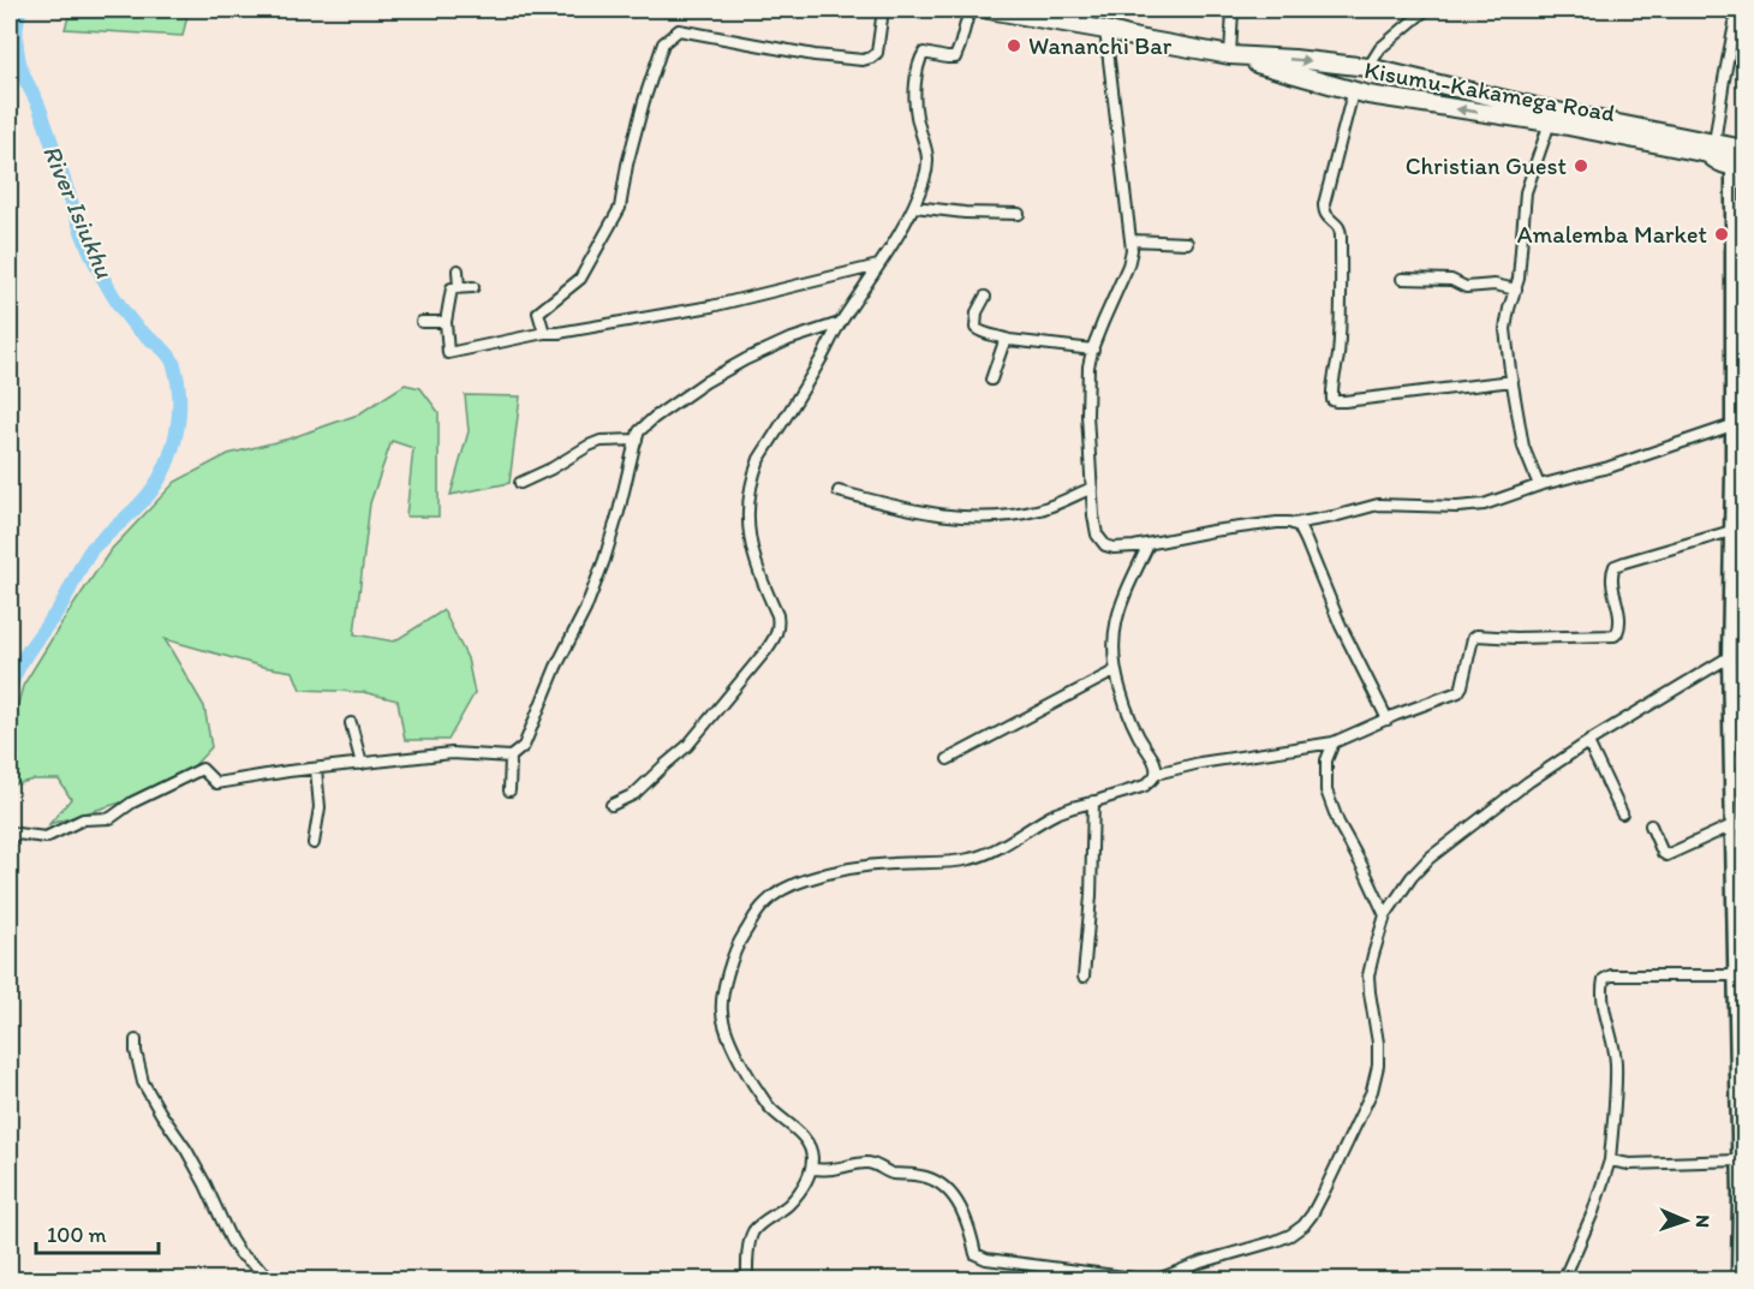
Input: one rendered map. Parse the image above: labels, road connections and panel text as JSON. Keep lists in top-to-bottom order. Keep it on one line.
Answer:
{"streets":{"highway":["Kisumu-Kakamega Road"]},"water":["River Isiukhu"],"places":["Wananchi Bar","Christian Guest","Amalemba Market"],"scale_bar":"100 m","north":"right"}
